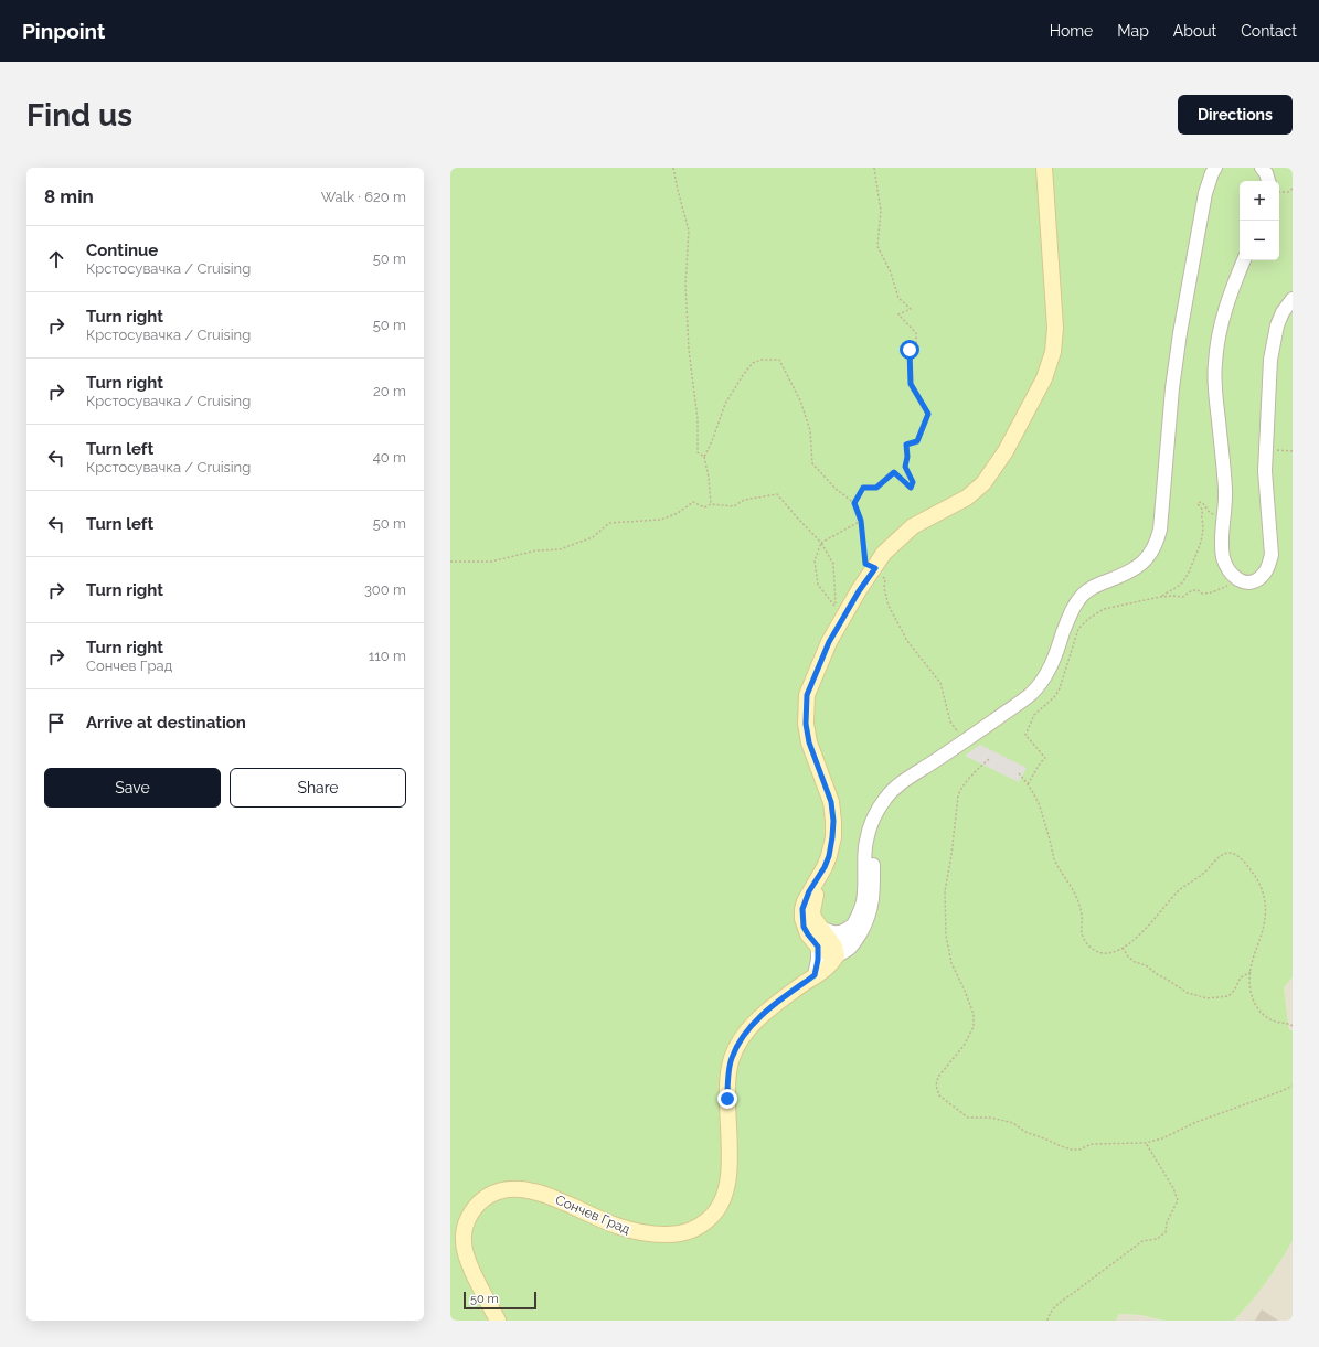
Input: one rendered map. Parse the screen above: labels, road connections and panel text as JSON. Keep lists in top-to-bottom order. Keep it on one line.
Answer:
{"streets":{"main road":["Сончев Град"]},"scale_bar":"50 m","page":{"header":"Pinpoint","nav":["Home","Map","About","Contact"],"buttons":["Directions",["Save","Share"]],"title":"Find us","heading":["8 min","Walk · 620 m"],"map_buttons":["+","−"],"list":[["Continue","Крстосувачка / Cruising","50 m"],["Turn right","Крстосувачка / Cruising","50 m"],["Turn right","Крстосувачка / Cruising","20 m"],["Turn left","Крстосувачка / Cruising","40 m"],["Turn left","50 m"],["Turn right","300 m"],["Turn right","Сончев Град","110 m"],"Arrive at destination"],"scale":"50 m"}}
